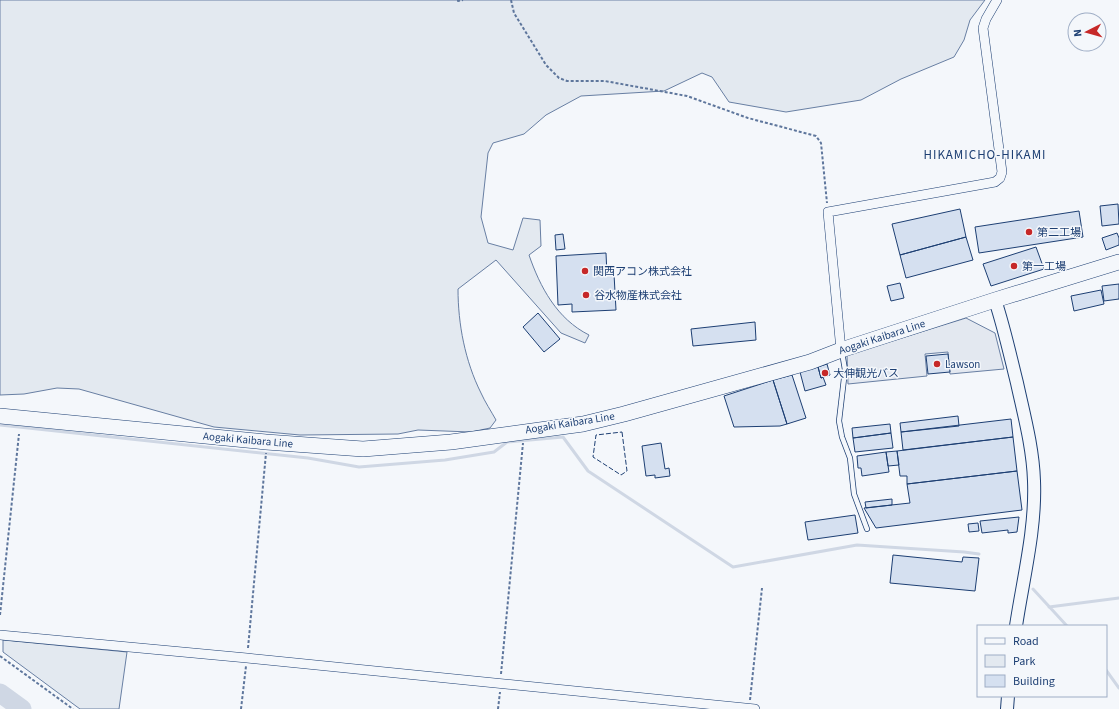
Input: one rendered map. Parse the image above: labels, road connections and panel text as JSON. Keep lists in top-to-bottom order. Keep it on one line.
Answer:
{"streets":{"main road":["Aogaki Kaibara Line"]},"districts":["HIKAMICHO-HIKAMI"],"places":["第二工場","第一工場","関西アコン株式会社","谷水物産株式会社","Lawson","大伸観光バス"],"legend":["Road","Park","Building"],"north":"left"}
